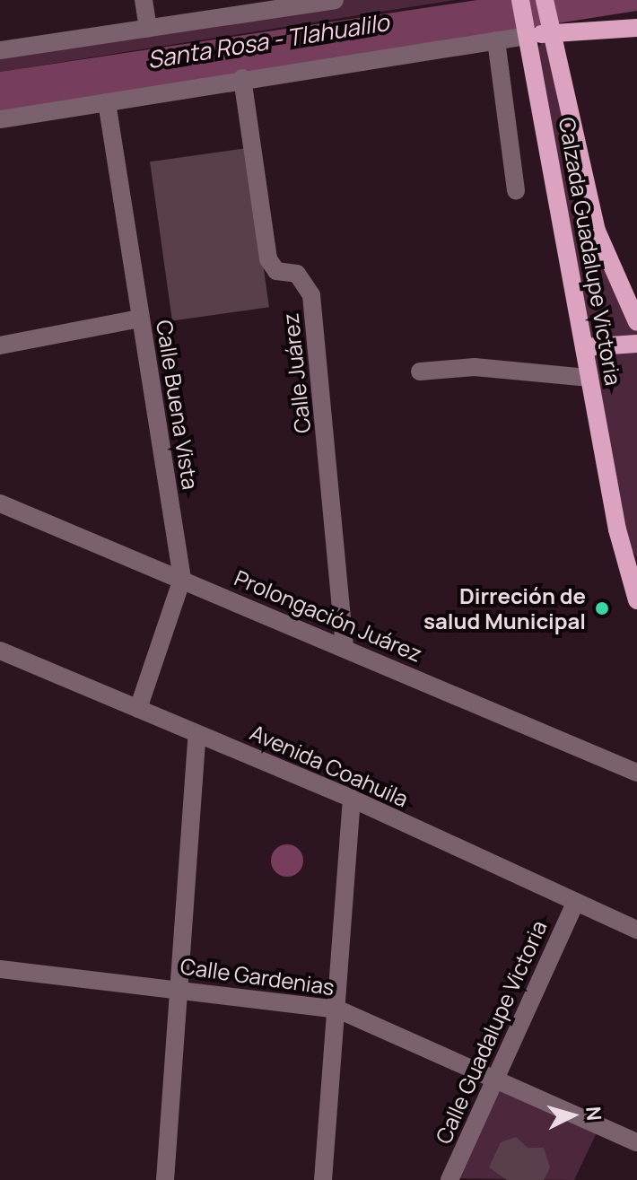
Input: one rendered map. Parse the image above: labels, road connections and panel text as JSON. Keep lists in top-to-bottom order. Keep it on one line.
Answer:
{"streets":{"main road":["Calzada Guadalupe Victoria"],"street":["Calle Juárez","Calle Buena Vista","Prolongación Juárez","Avenida Coahuila","Calle Gardenias","Calle Guadalupe Victoria"]},"crossings":[["Calle Juárez","Prolongación Juárez"],["Calle Buena Vista","Prolongación Juárez"],["Calle Buena Vista","Avenida Coahuila"],["Avenida Coahuila","Calle Guadalupe Victoria"],["Calle Gardenias","Calle Guadalupe Victoria"]],"water":["Santa Rosa - Tlahualilo"],"places":["Dirreción de salud Municipal"],"north":"right"}
